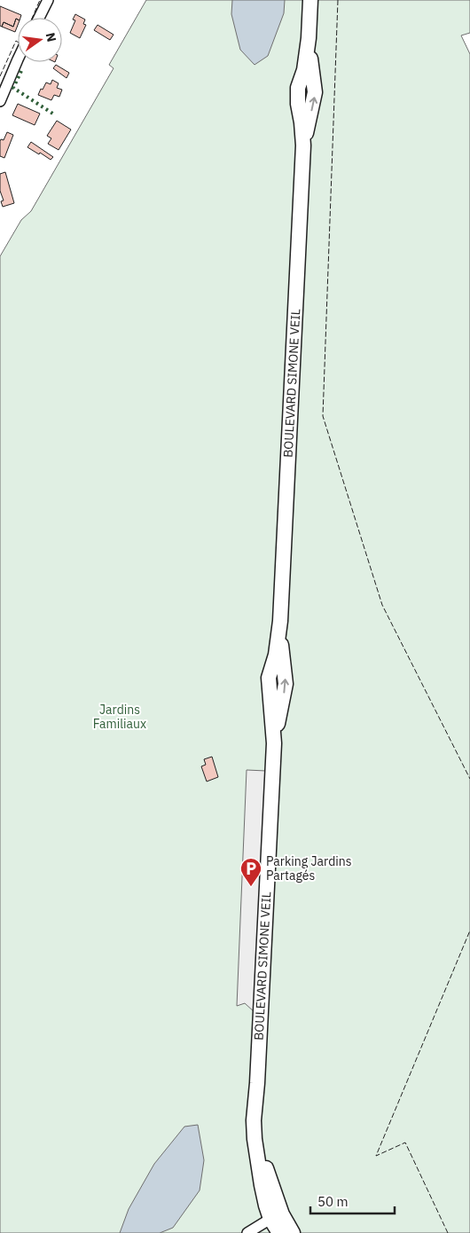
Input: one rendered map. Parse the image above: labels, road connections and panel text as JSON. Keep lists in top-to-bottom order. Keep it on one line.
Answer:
{"streets":{"main road":["BOULEVARD SIMONE VEIL"]},"parks":["Jardins Familiaux"],"places":{"parking":["Parking Jardins Partagés"]},"scale_bar":"50 m","north":"right"}
